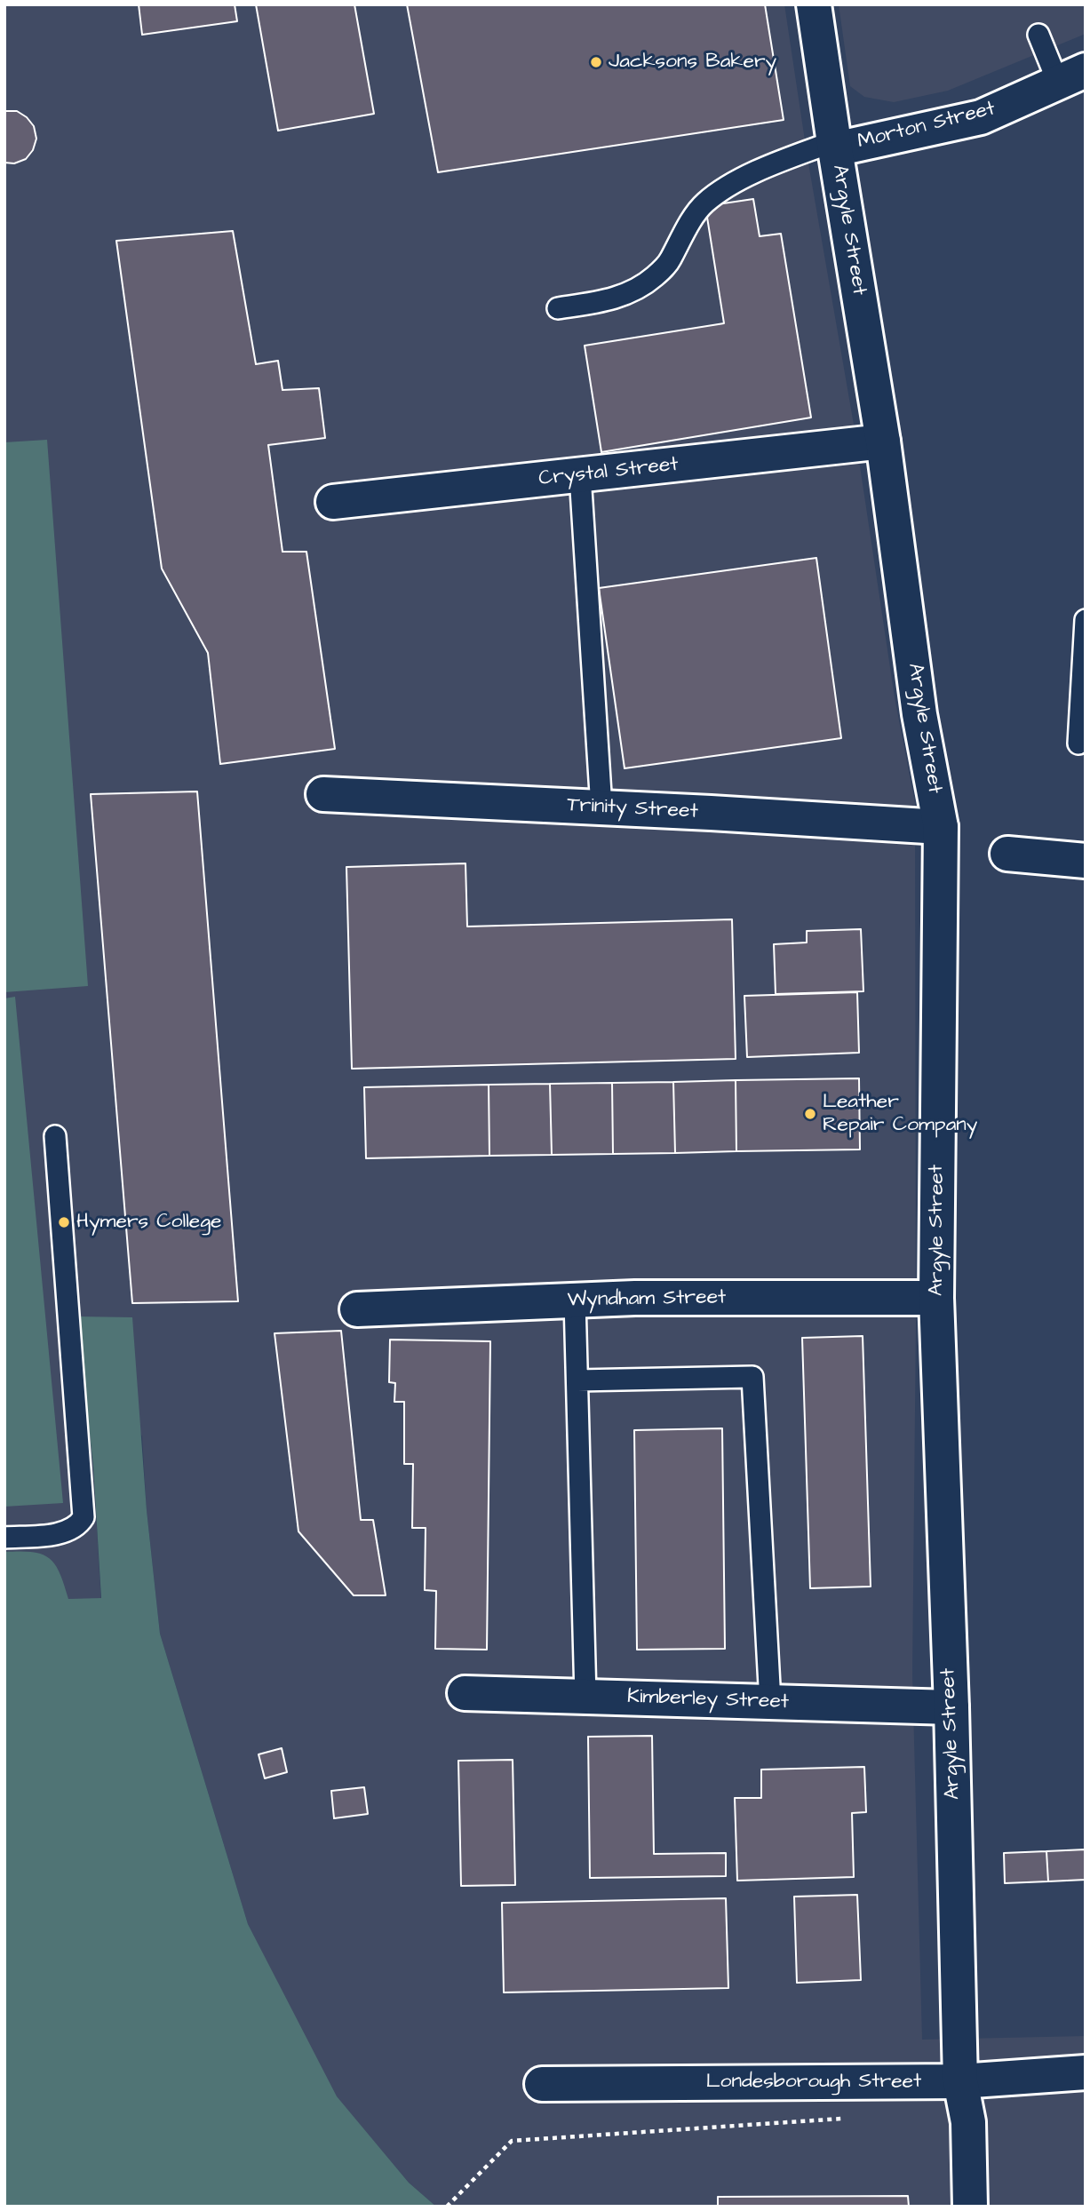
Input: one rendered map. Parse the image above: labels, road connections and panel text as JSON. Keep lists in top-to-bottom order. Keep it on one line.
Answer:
{"streets":{"street":["Morton Street","Argyle Street","Crystal Street","Trinity Street","Wyndham Street","Kimberley Street","Londesborough Street"]},"crossings":[["Morton Street","Argyle Street"],["Argyle Street","Crystal Street"],["Argyle Street","Trinity Street"],["Argyle Street","Wyndham Street"],["Argyle Street","Kimberley Street"],["Argyle Street","Londesborough Street"]],"places":["Jacksons Bakery","Leather Repair Company","Hymers College"]}
